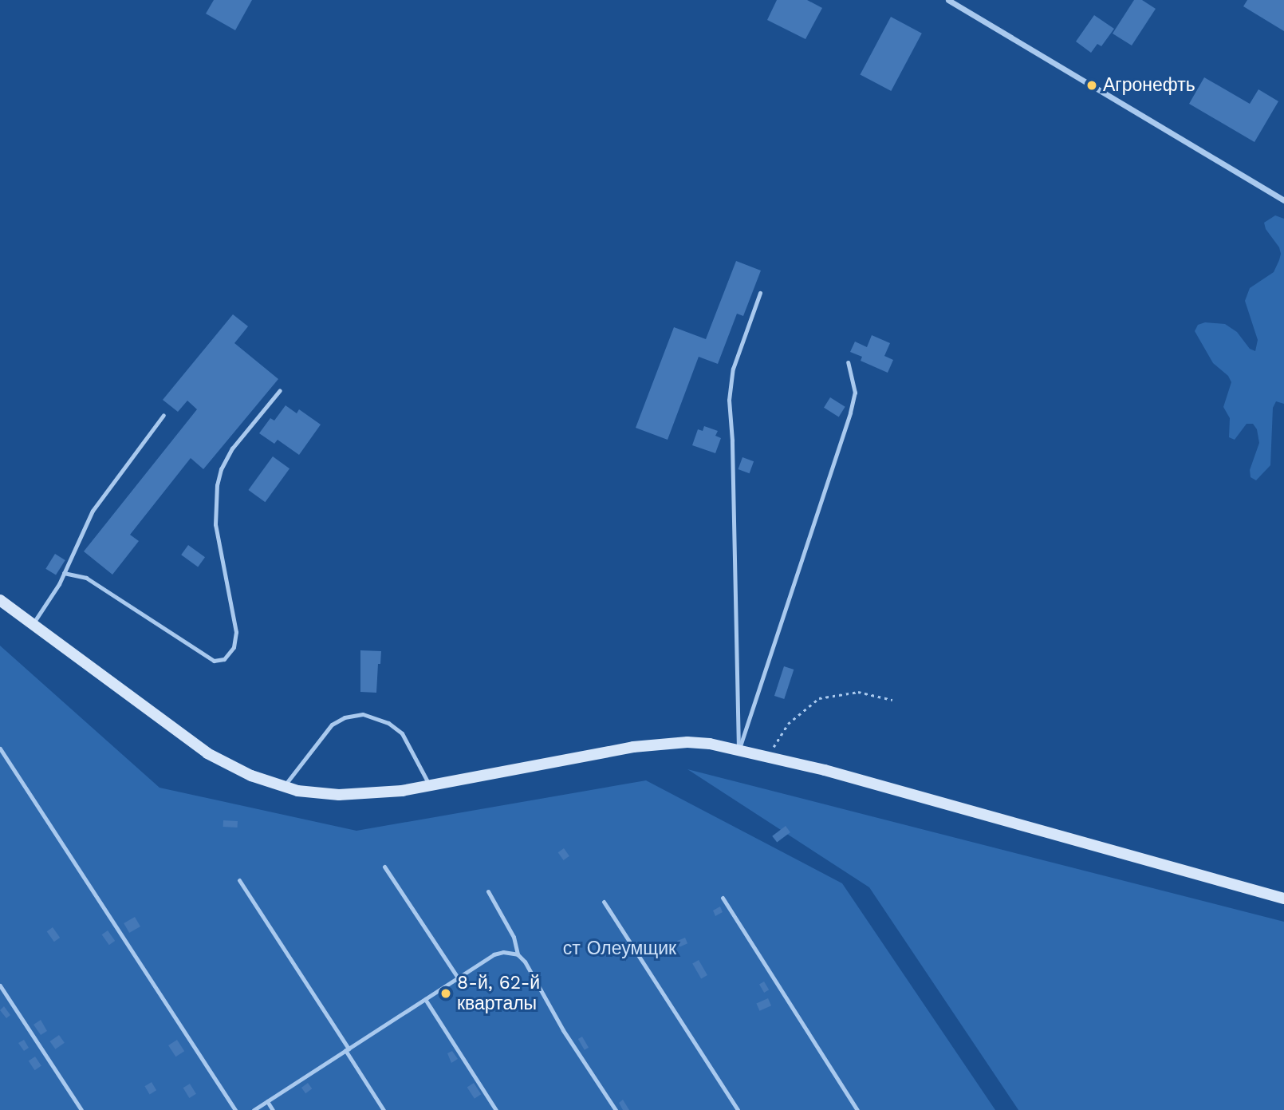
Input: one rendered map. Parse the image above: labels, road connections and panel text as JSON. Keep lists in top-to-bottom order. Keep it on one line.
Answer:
{"parks":["ст Олеумщик"],"places":["Агронефть","8-й, 62-й кварталы"]}
